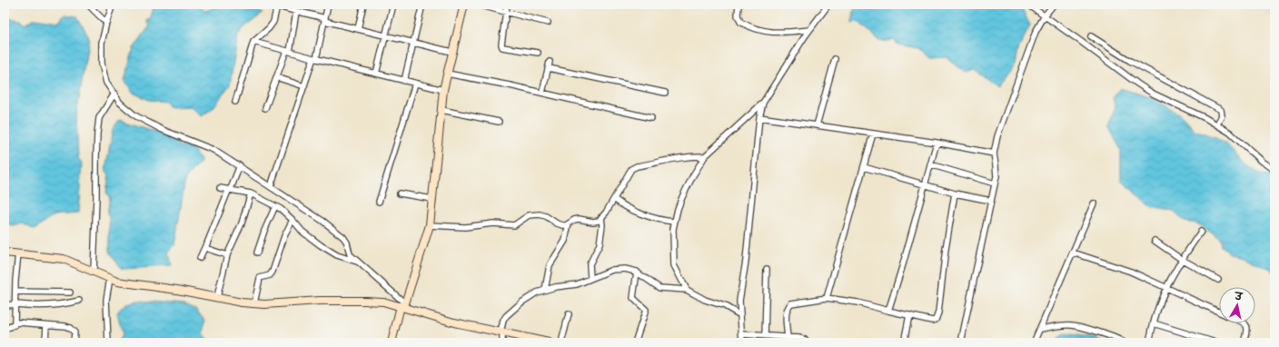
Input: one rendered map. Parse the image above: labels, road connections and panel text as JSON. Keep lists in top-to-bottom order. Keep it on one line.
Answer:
{"north":"top"}
